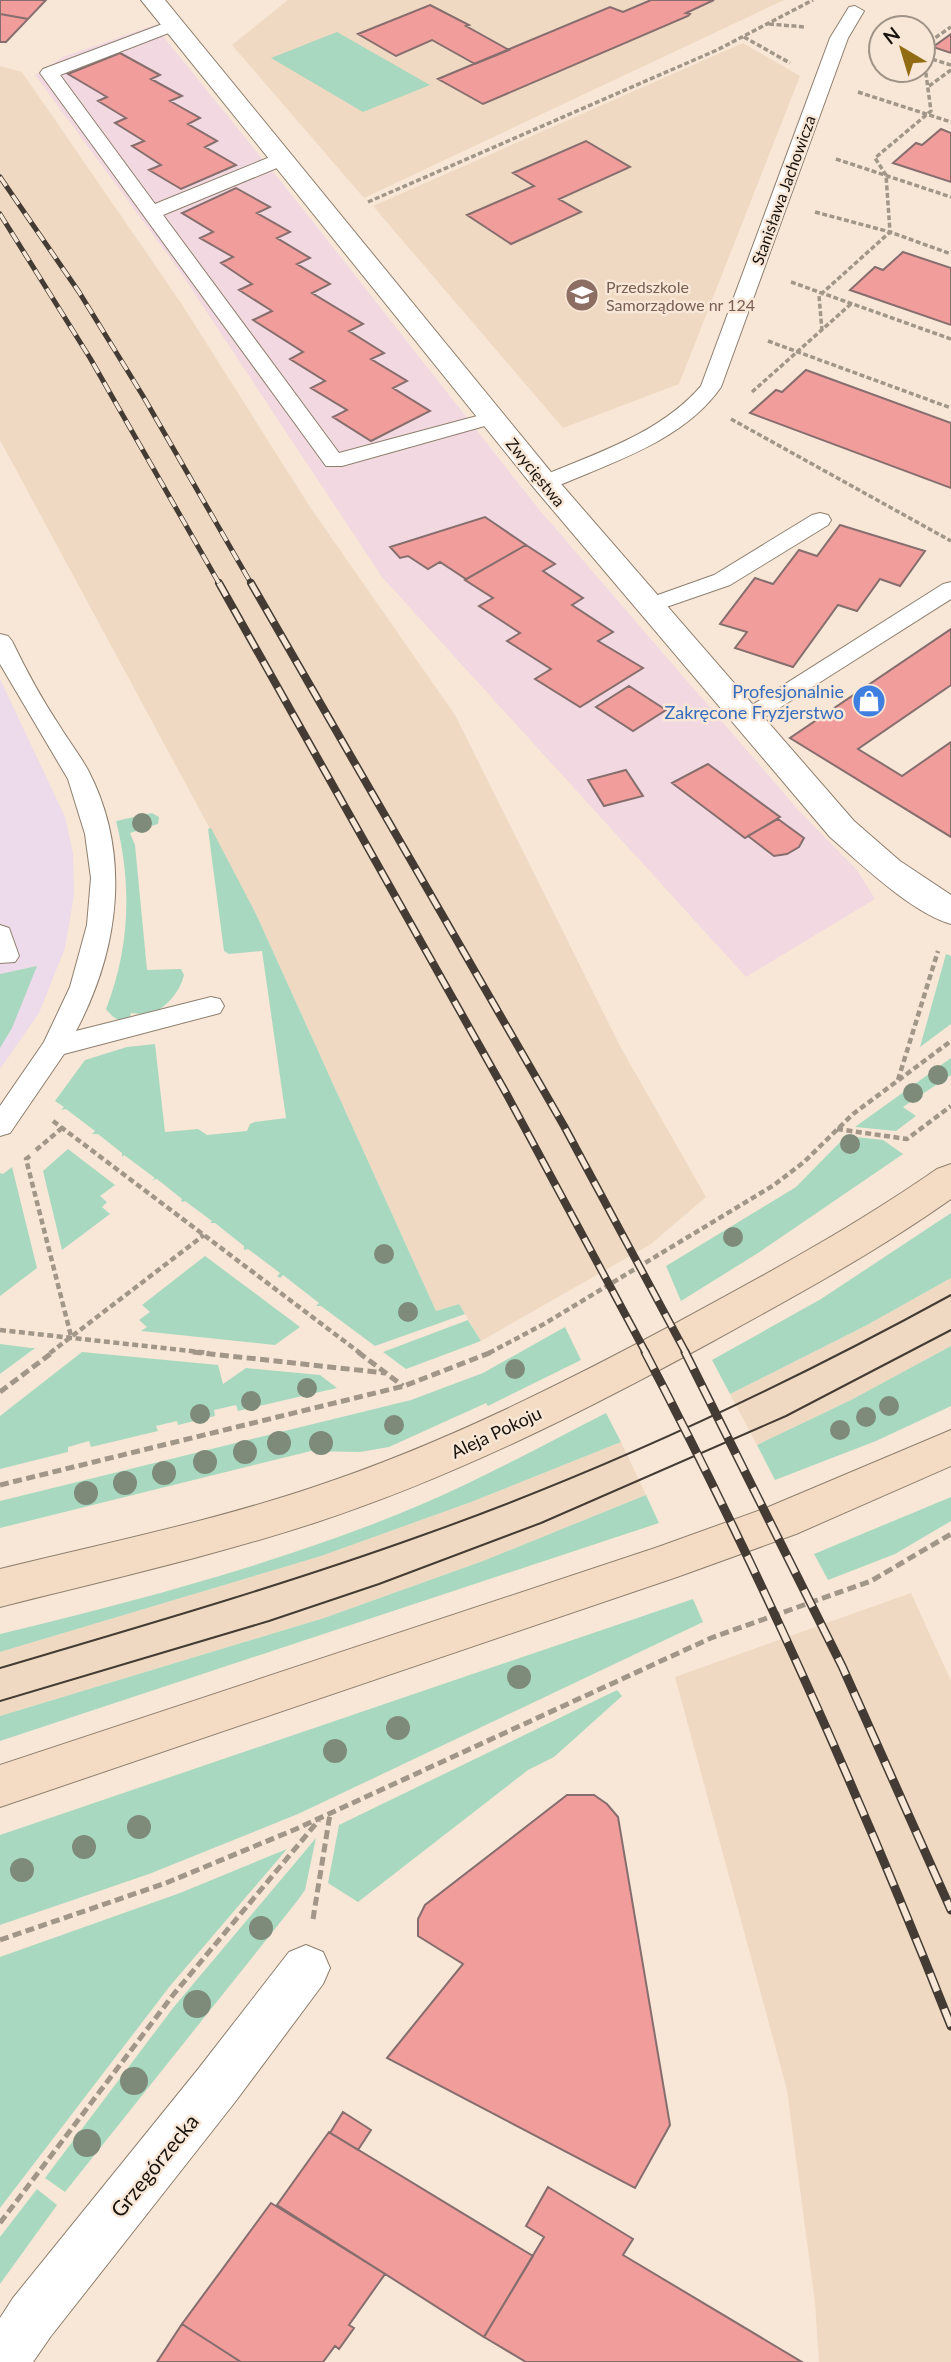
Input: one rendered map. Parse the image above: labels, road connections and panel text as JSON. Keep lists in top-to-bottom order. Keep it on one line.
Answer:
{"streets":{"main road":["Aleja Pokoju"],"street":["Zwycięstwa","Grzegórzecka"],"lane":["Stanisława Jachowicza"]},"crossings":[["Stanisława Jachowicza","Zwycięstwa"]],"places":{"school or university":["Przedszkole Samorządowe nr 124"],"shop":["Profesjonalnie Zakręcone Fryzjerstwo"]},"north":"top left"}
